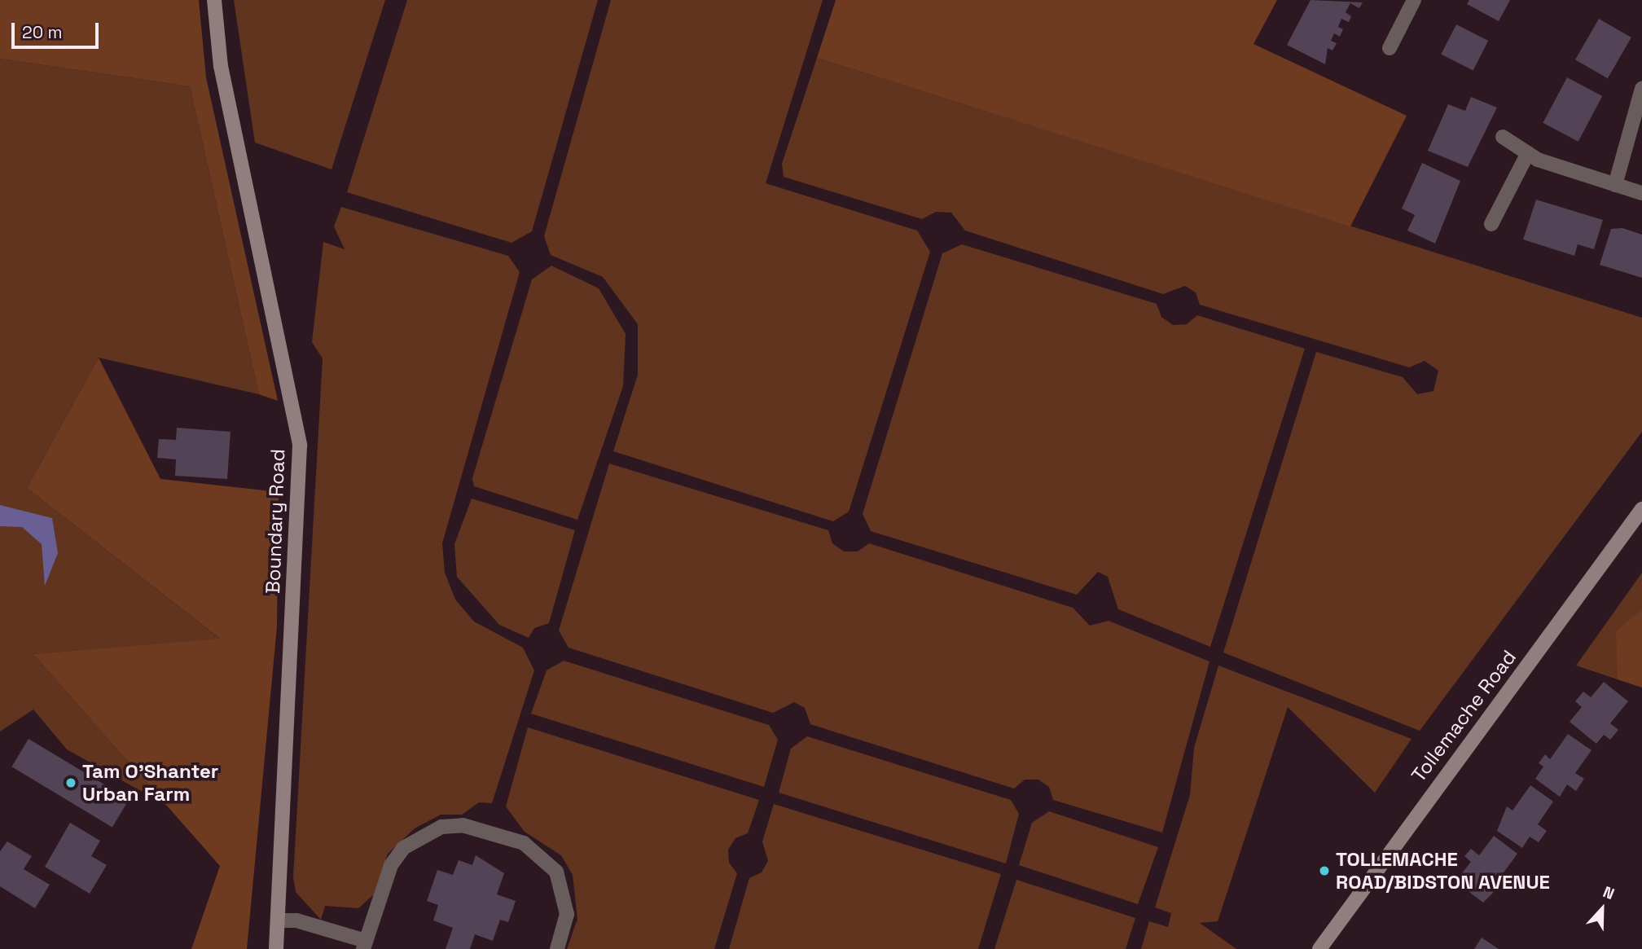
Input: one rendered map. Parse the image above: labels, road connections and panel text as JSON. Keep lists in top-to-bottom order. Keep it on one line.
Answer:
{"streets":{"main road":["Boundary Road","Tollemache Road"]},"places":["Tam O'Shanter Urban Farm","TOLLEMACHE ROAD/BIDSTON AVENUE"],"scale_bar":"20 m","north":"top"}
